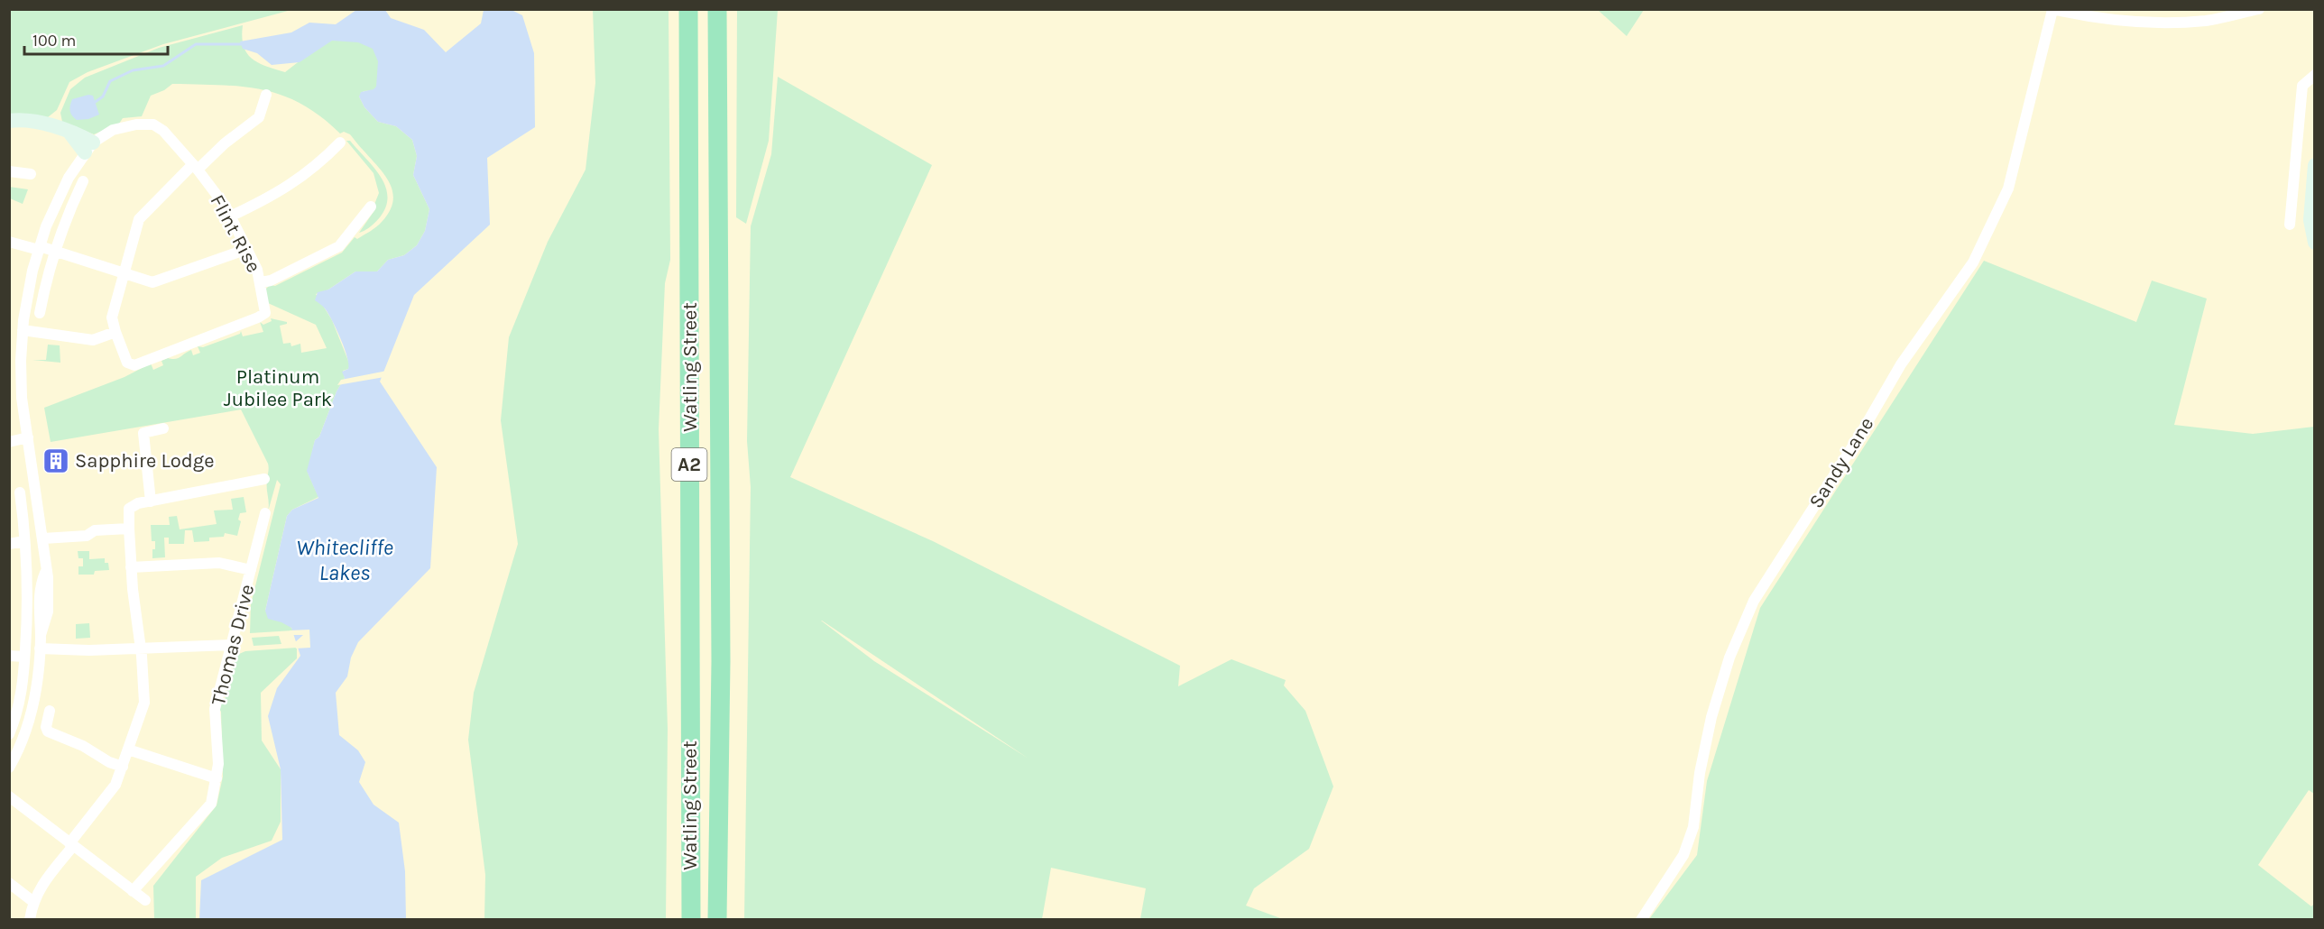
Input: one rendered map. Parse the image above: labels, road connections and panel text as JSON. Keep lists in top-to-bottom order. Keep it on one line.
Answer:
{"streets":{"highway":["Watling Street","A2"],"street":["Flint Rise","Sandy Lane","Thomas Drive"]},"water":["Whitecliffe Lakes"],"parks":["Platinum Jubilee Park"],"places":{"building":["Sapphire Lodge"]},"scale_bar":"100 m"}
